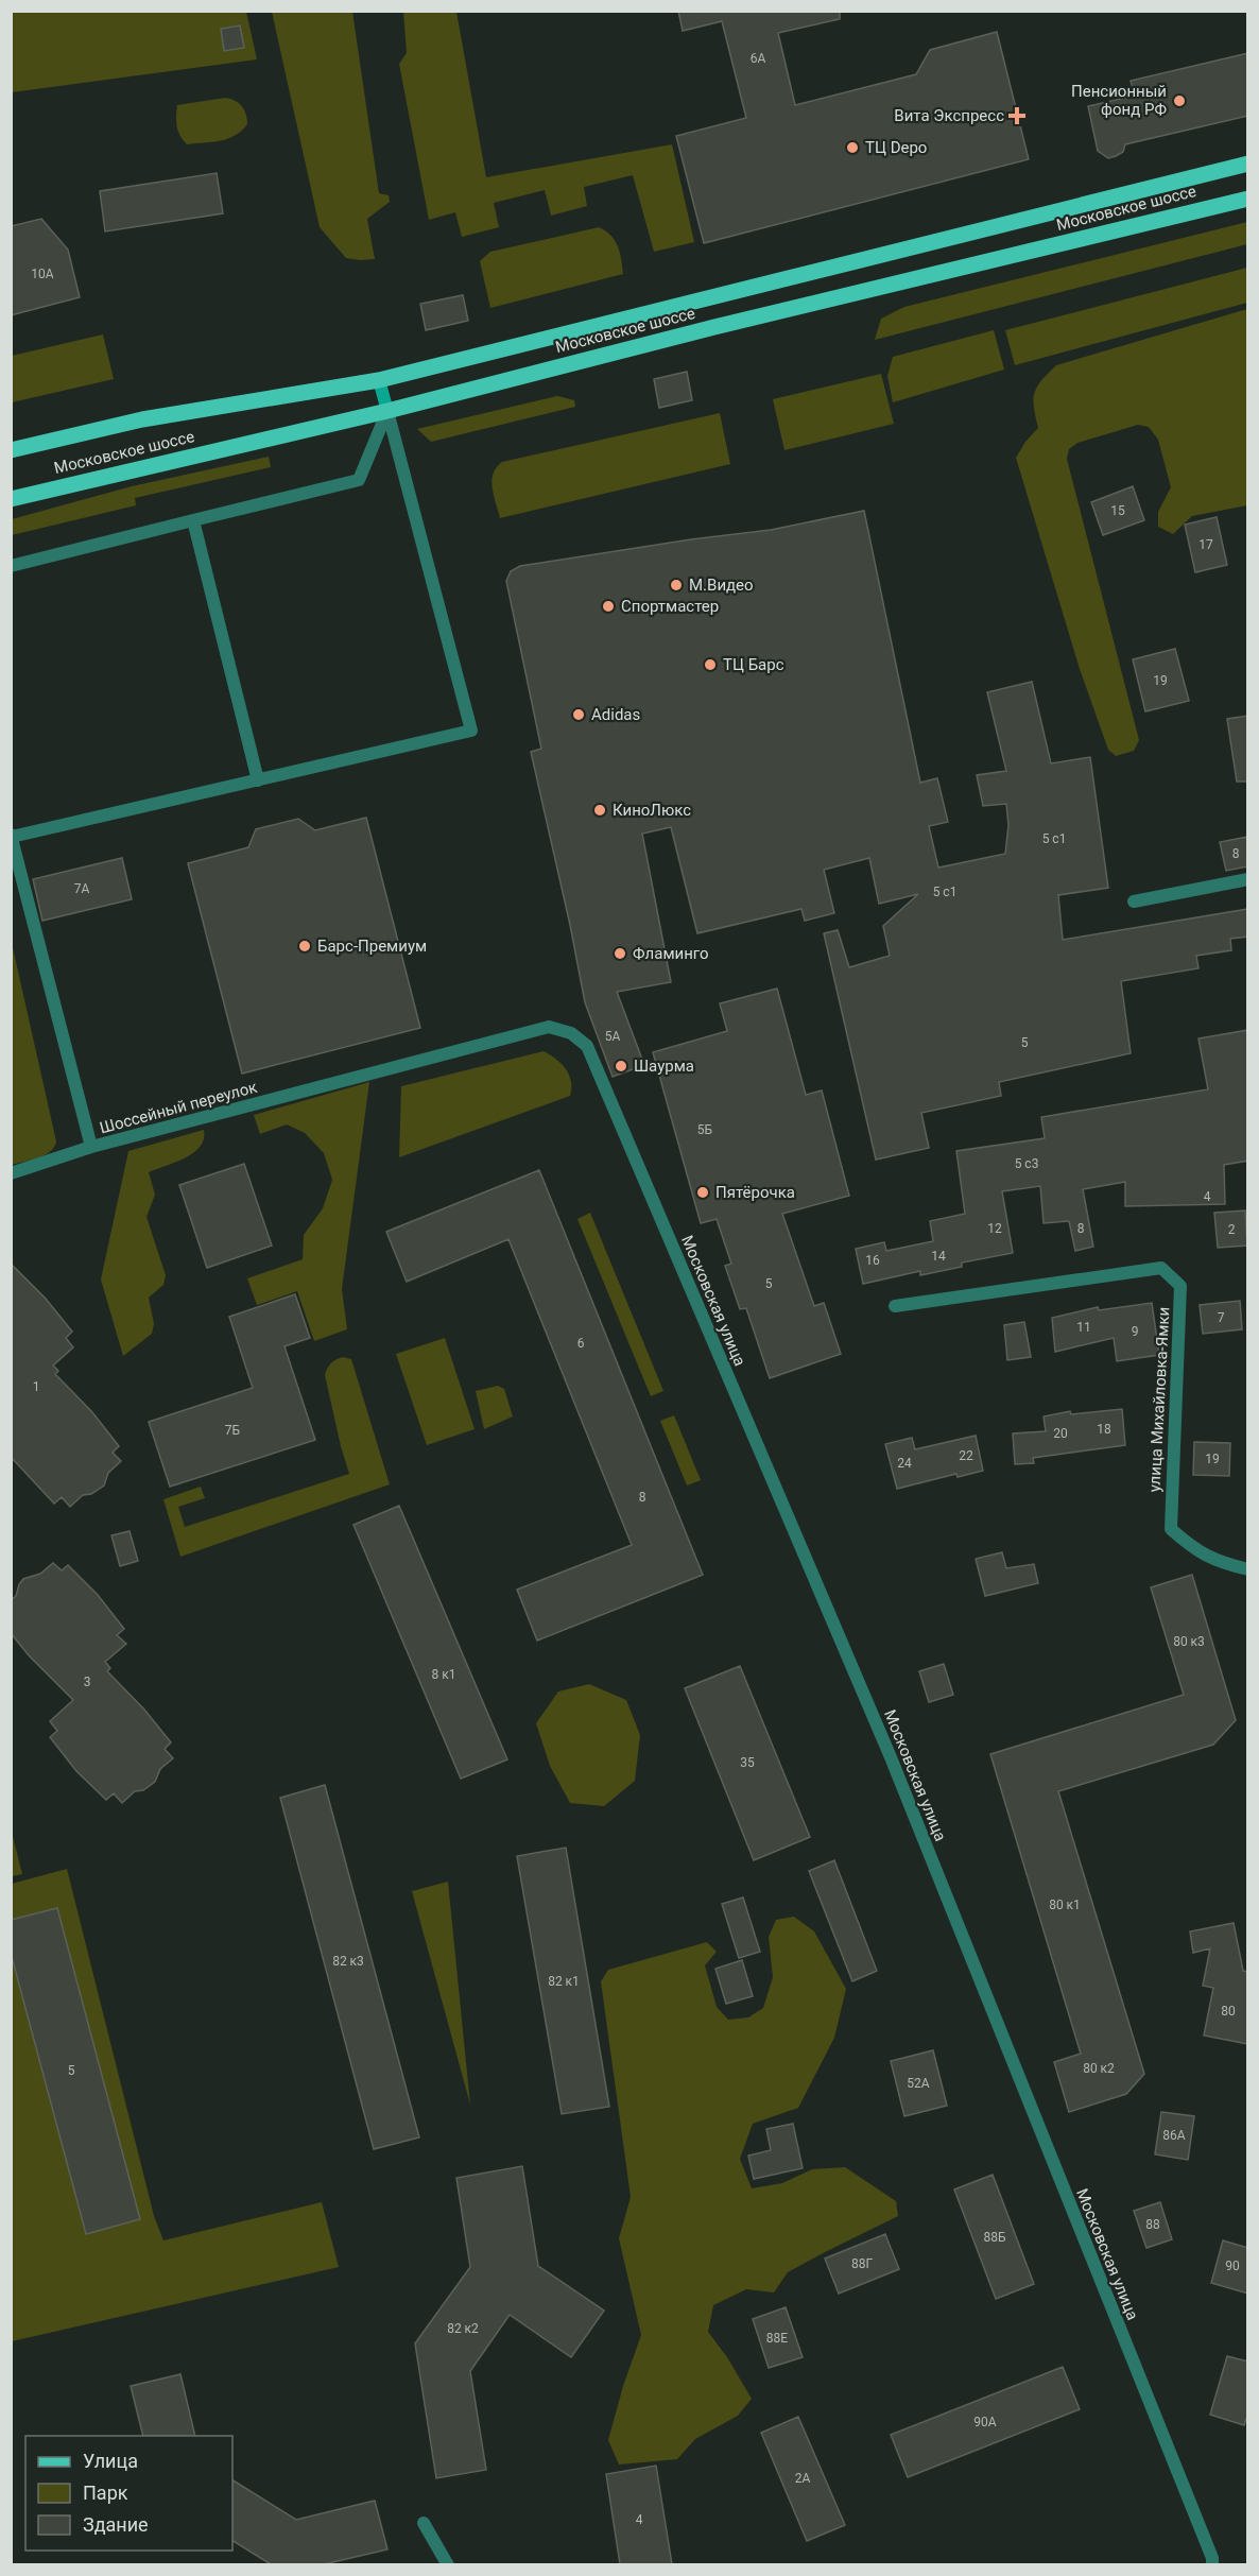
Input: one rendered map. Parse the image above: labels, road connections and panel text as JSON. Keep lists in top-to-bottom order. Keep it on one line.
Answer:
{"streets":{"main road":["Московское шоссе"],"street":["Шоссейный переулок","Московская улица","улица Михайловка-Ямки"]},"crossings":[["Шоссейный переулок","Московская улица"]],"places":{"other":["Пенсионный фонд РФ","ТЦ Depo","М.Видео","Спортмастер","ТЦ Барс","Adidas","КиноЛюкс","Барс-Премиум","Фламинго","Шаурма","Пятёрочка"],"health":["Вита Экспресс"]},"house_numbers":["6А","10А","15","17","19","5 с1","8","7А","5 с1","5А","5","5Б","5 с3","4","12","8","2","14","16","5","7","11","9","6","1","18","7Б","20","22","19","24","8","80 к3","8 к1","3","35","80 к1","82 к3","82 к1","80","80 к2","5","52А","86А","88","88Б","88Г","90","82 к2","88Е","90А","2А","4"],"legend":["Улица","Парк","Здание"]}
